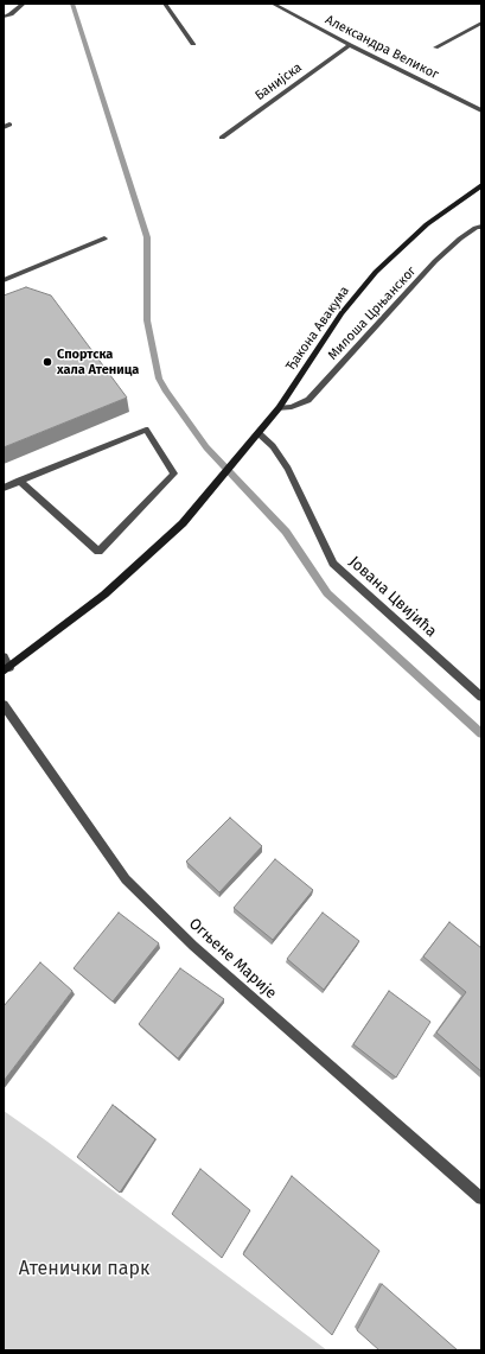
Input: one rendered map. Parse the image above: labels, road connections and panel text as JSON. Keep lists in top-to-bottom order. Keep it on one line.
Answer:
{"streets":{"main road":["Ђакона Авакума"],"street":["Александра Великог","Банијска","Милоша Црњанског","Јована Цвијића","Огњене Марије"]},"crossings":[["Александра Великог","Банијска"],["Милоша Црњанског","Ђакона Авакума"],["Ђакона Авакума","Јована Цвијића"]],"parks":["Атенички парк"],"places":["Спортска хала Атеница"]}
